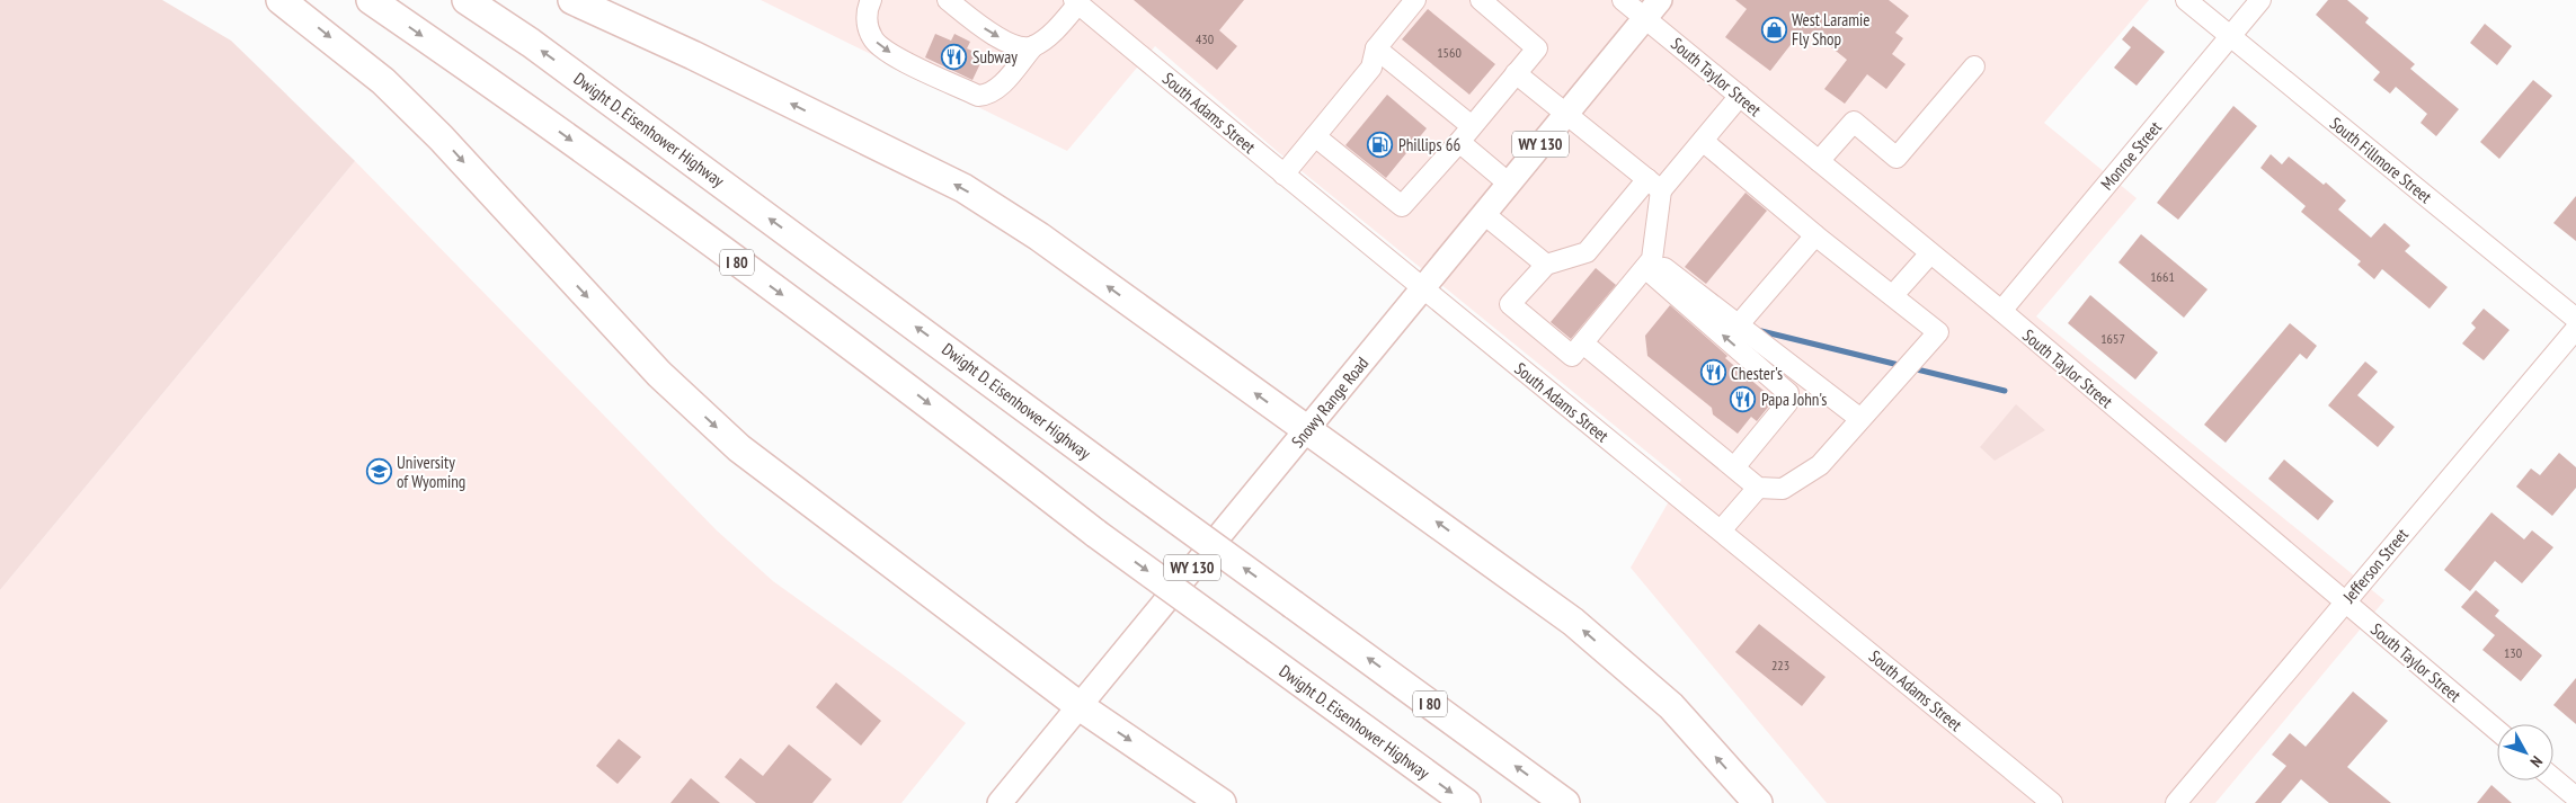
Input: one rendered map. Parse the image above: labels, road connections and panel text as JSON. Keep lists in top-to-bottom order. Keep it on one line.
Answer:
{"streets":{"highway":["Dwight D. Eisenhower Highway","I 80"],"main road":["WY 130","Snowy Range Road"],"street":["South Taylor Street","South Adams Street","Monroe Street","South Fillmore Street","Jefferson Street"]},"crossings":[["South Taylor Street","Monroe Street"],["South Taylor Street","Snowy Range Road"],["South Taylor Street","Jefferson Street"],["South Adams Street","Snowy Range Road"],["Monroe Street","South Fillmore Street"]],"places":{"shop":["West Laramie Fly Shop"],"restaurant":["Subway","Chester's","Papa John's"],"fuel station":["Phillips 66"],"school or university":["University of Wyoming"]},"house_numbers":["430","1560","1661","1657","130","223"],"north":"bottom right"}
